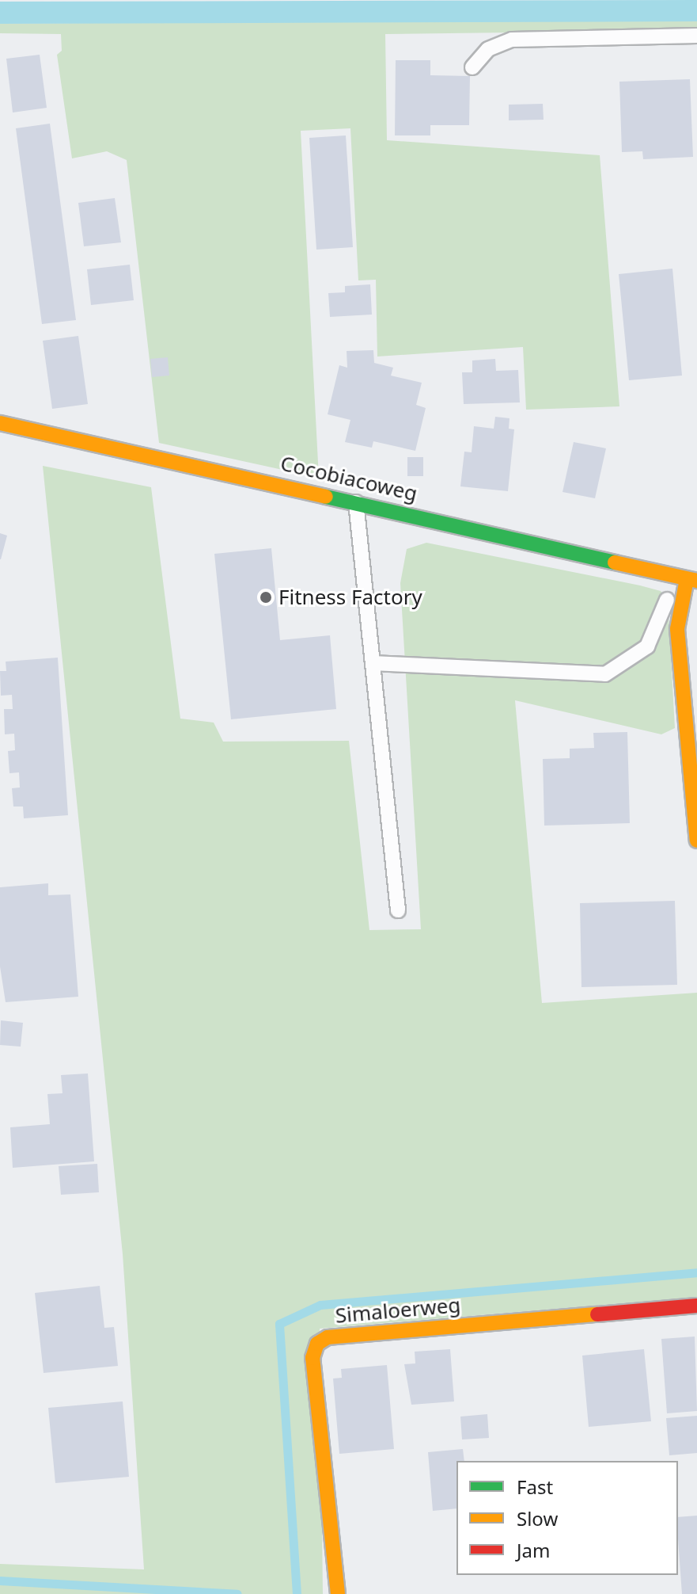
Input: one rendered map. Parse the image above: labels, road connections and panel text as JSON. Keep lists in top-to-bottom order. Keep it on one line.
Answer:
{"streets":{"street":["Cocobiacoweg","Simaloerweg"]},"places":["Fitness Factory"],"legend":["Fast","Slow","Jam"]}
